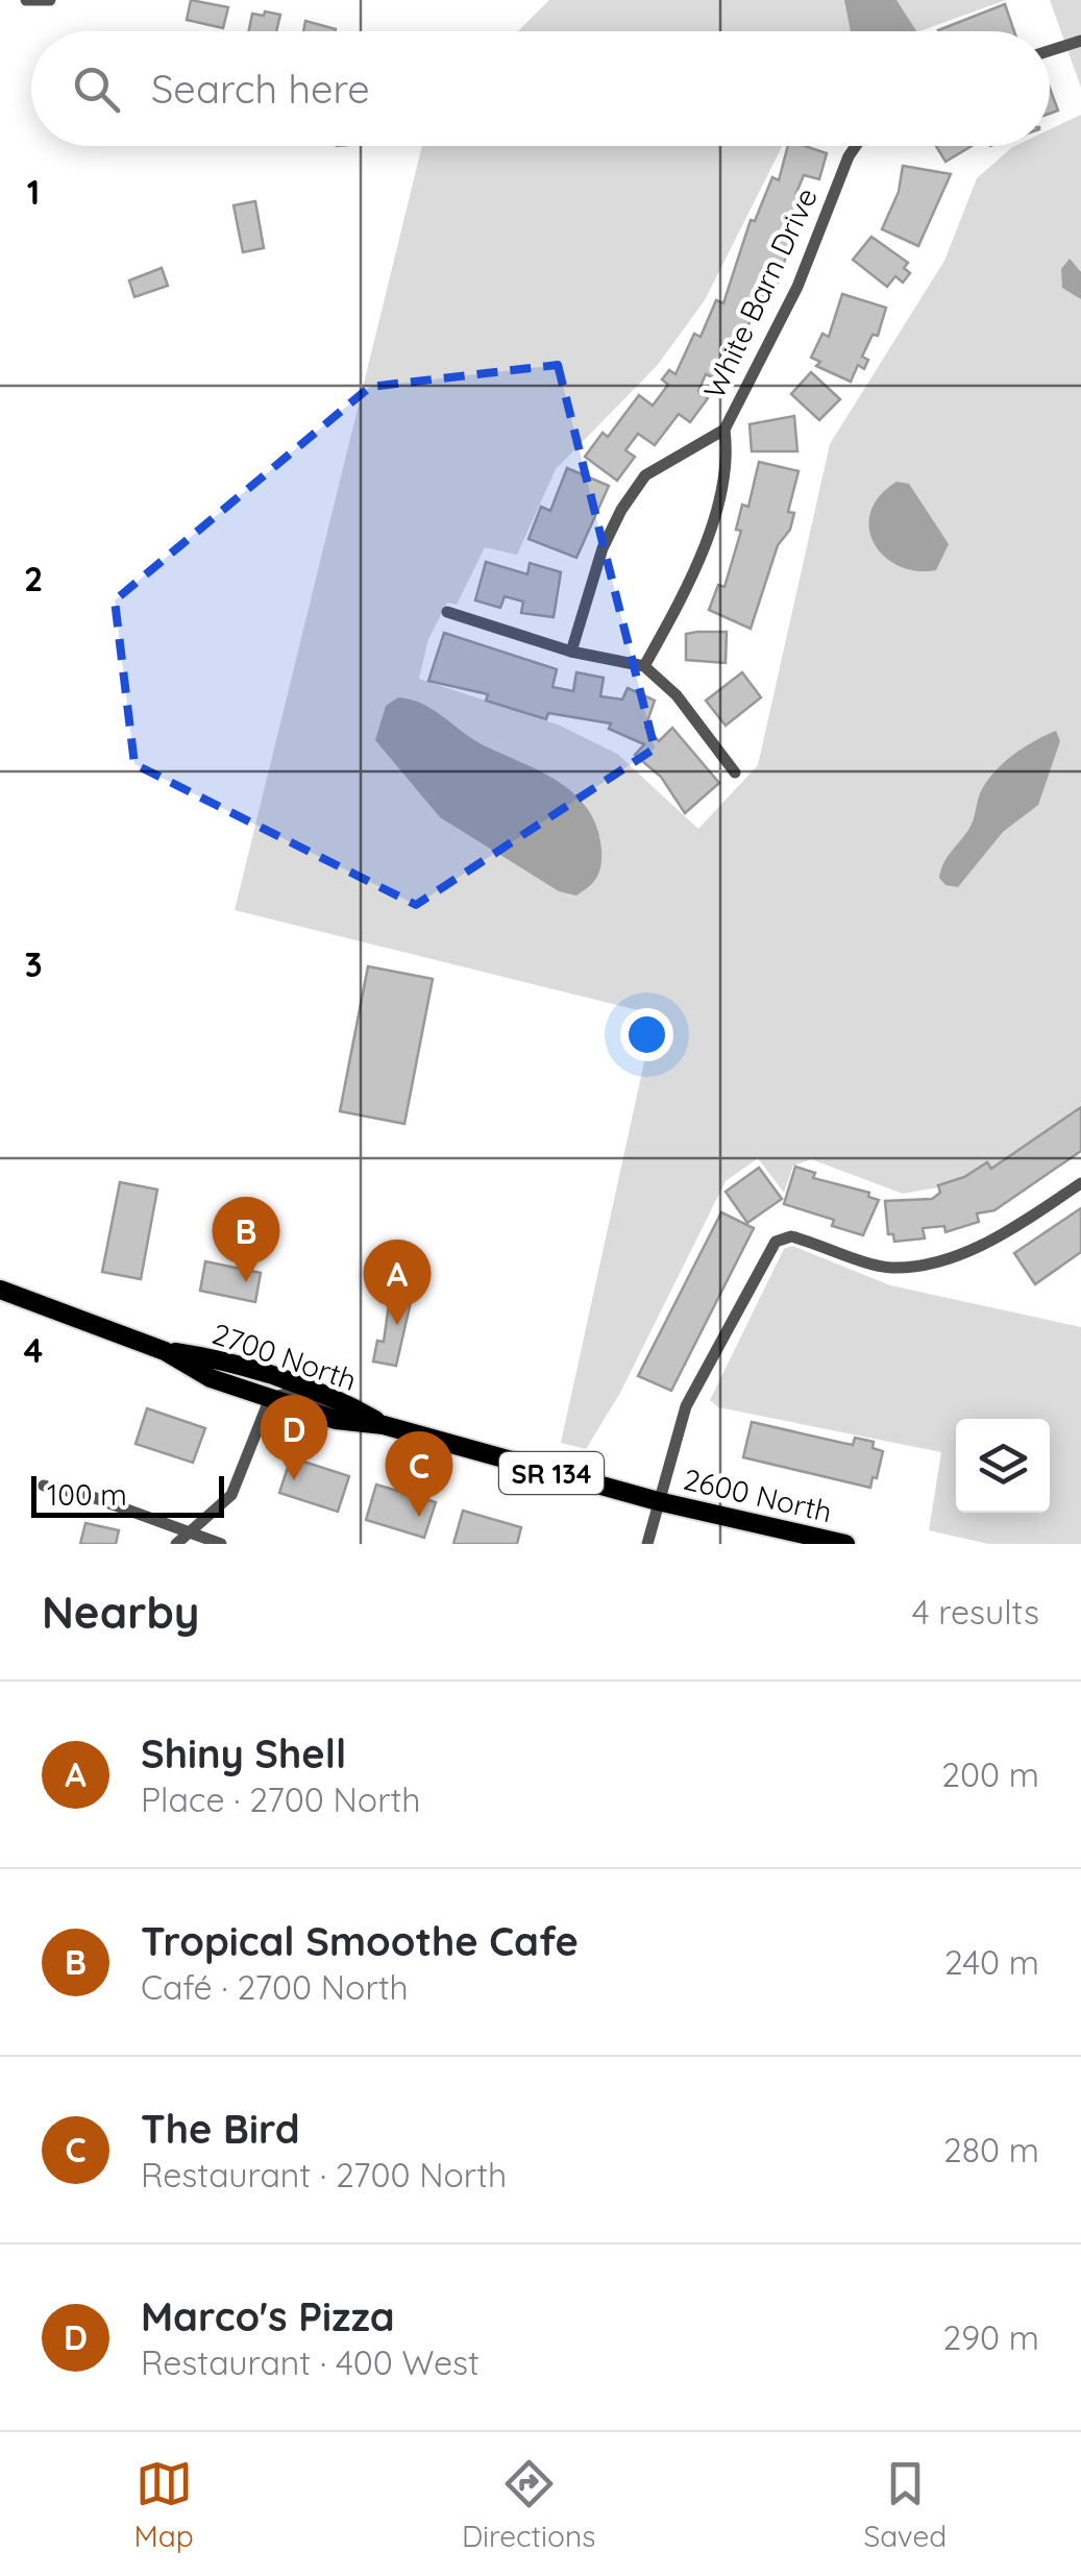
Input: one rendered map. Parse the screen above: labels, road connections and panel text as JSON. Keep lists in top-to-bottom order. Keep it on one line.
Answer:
{"streets":{"main road":["2700 North","SR 134","2600 North"],"street":["White Barn Drive"]},"crossings":[["2700 North","2600 North"]],"scale_bar":"100 m","page":{"search":"Search here","pins":["B","A","D","C"],"scale":"100 m","heading":["Nearby","4 results"],"list":[{"mark":"A","name":"Shiny Shell","note":"Place · 2700 North","value":"200 m"},{"mark":"B","name":"Tropical Smoothe Cafe","note":"Café · 2700 North","value":"240 m"},{"mark":"C","name":"The Bird","note":"Restaurant · 2700 North","value":"280 m"},{"mark":"D","name":"Marco's Pizza","note":"Restaurant · 400 West","value":"290 m"}],"nav":["Map","Directions","Saved"]},"grid":{"rows":["1","2","3","4"]}}
